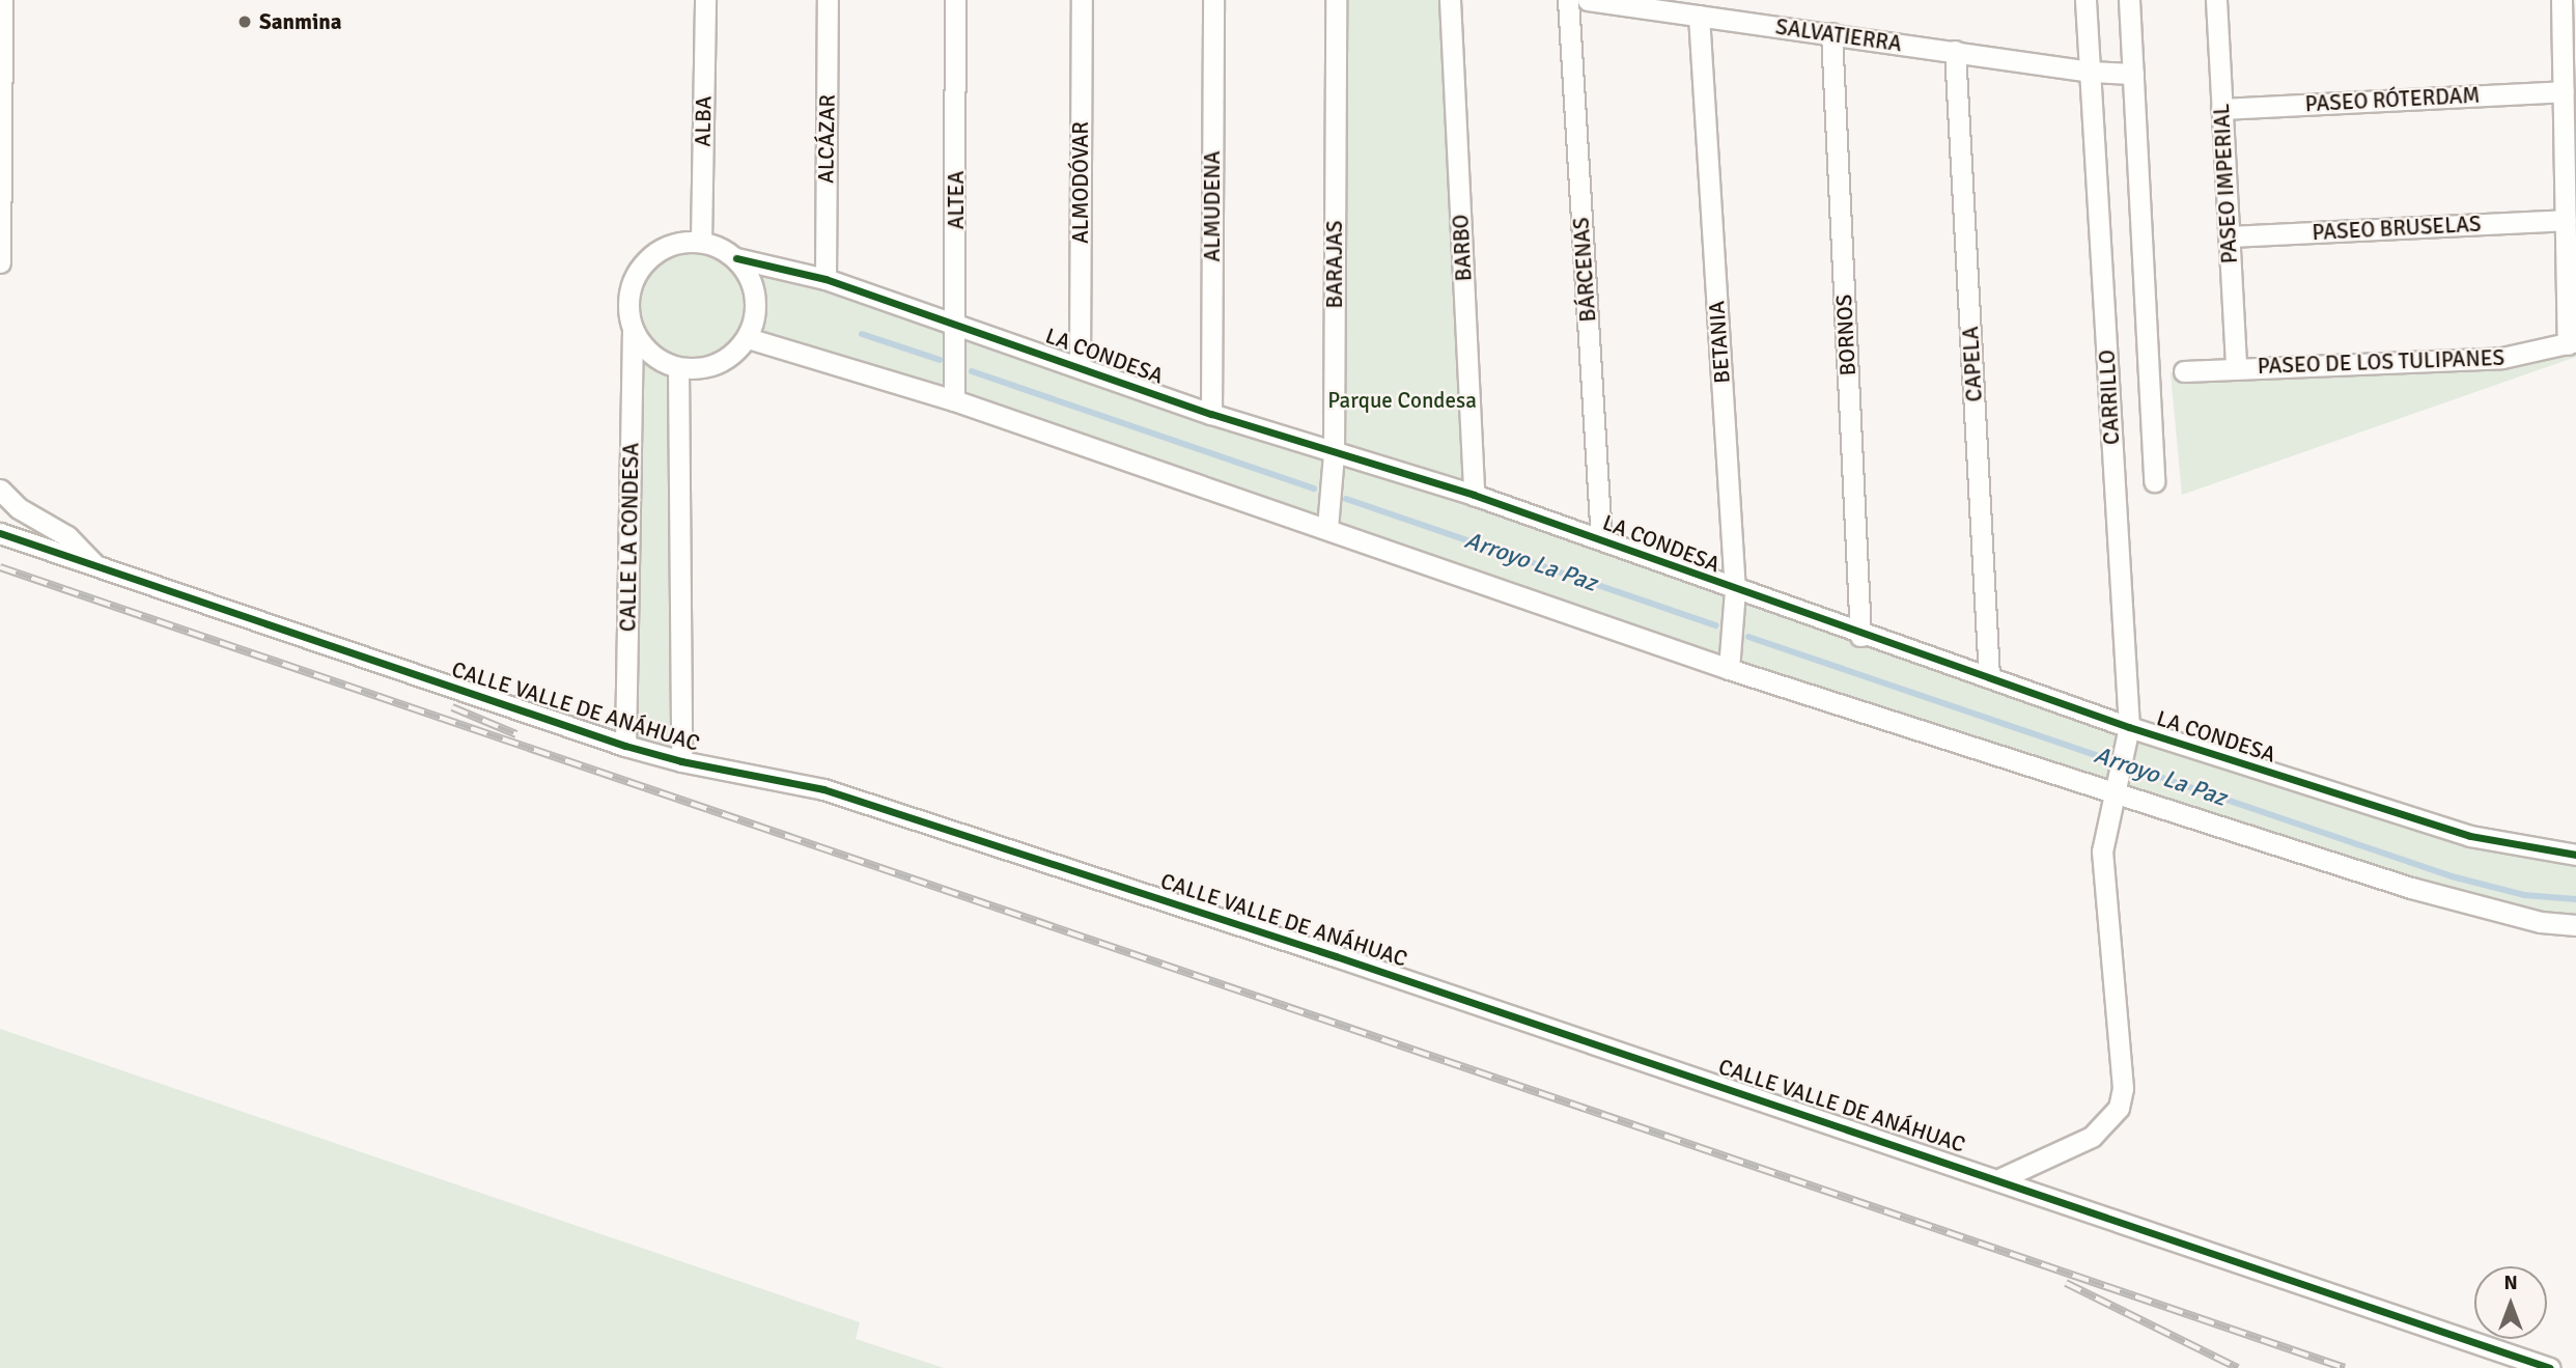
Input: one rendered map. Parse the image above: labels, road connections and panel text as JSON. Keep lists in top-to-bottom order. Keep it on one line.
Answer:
{"streets":{"street":["SALVATIERRA","PASEO RÓTERDAM","ALBA","ALCÁZAR","ALMODÓVAR","PASEO IMPERIAL","ALTEA","ALMUDENA","PASEO BRUSELAS","BARBO","BARAJAS","BÁRCENAS","BORNOS","BETANIA","LA CONDESA","PASEO DE LOS TULIPANES","CAPELA","CARRILLO","CALLE LA CONDESA","CALLE VALLE DE ANÁHUAC"]},"crossings":[["SALVATIERRA","BORNOS"],["SALVATIERRA","BETANIA"],["SALVATIERRA","CAPELA"],["SALVATIERRA","CARRILLO"],["PASEO RÓTERDAM","PASEO IMPERIAL"],["ALBA","LA CONDESA"],["ALBA","CALLE LA CONDESA"],["ALCÁZAR","LA CONDESA"],["ALMODÓVAR","LA CONDESA"],["PASEO IMPERIAL","PASEO BRUSELAS"],["PASEO IMPERIAL","PASEO DE LOS TULIPANES"],["ALTEA","LA CONDESA"],["ALMUDENA","LA CONDESA"],["BARBO","LA CONDESA"],["BARAJAS","LA CONDESA"],["BÁRCENAS","LA CONDESA"],["BORNOS","LA CONDESA"],["BETANIA","LA CONDESA"],["LA CONDESA","CAPELA"],["LA CONDESA","CARRILLO"],["LA CONDESA","CALLE LA CONDESA"],["CARRILLO","CALLE VALLE DE ANÁHUAC"],["CALLE LA CONDESA","CALLE VALLE DE ANÁHUAC"]],"water":["Arroyo La Paz"],"parks":["Parque Condesa"],"places":["Sanmina"],"north":"top"}
